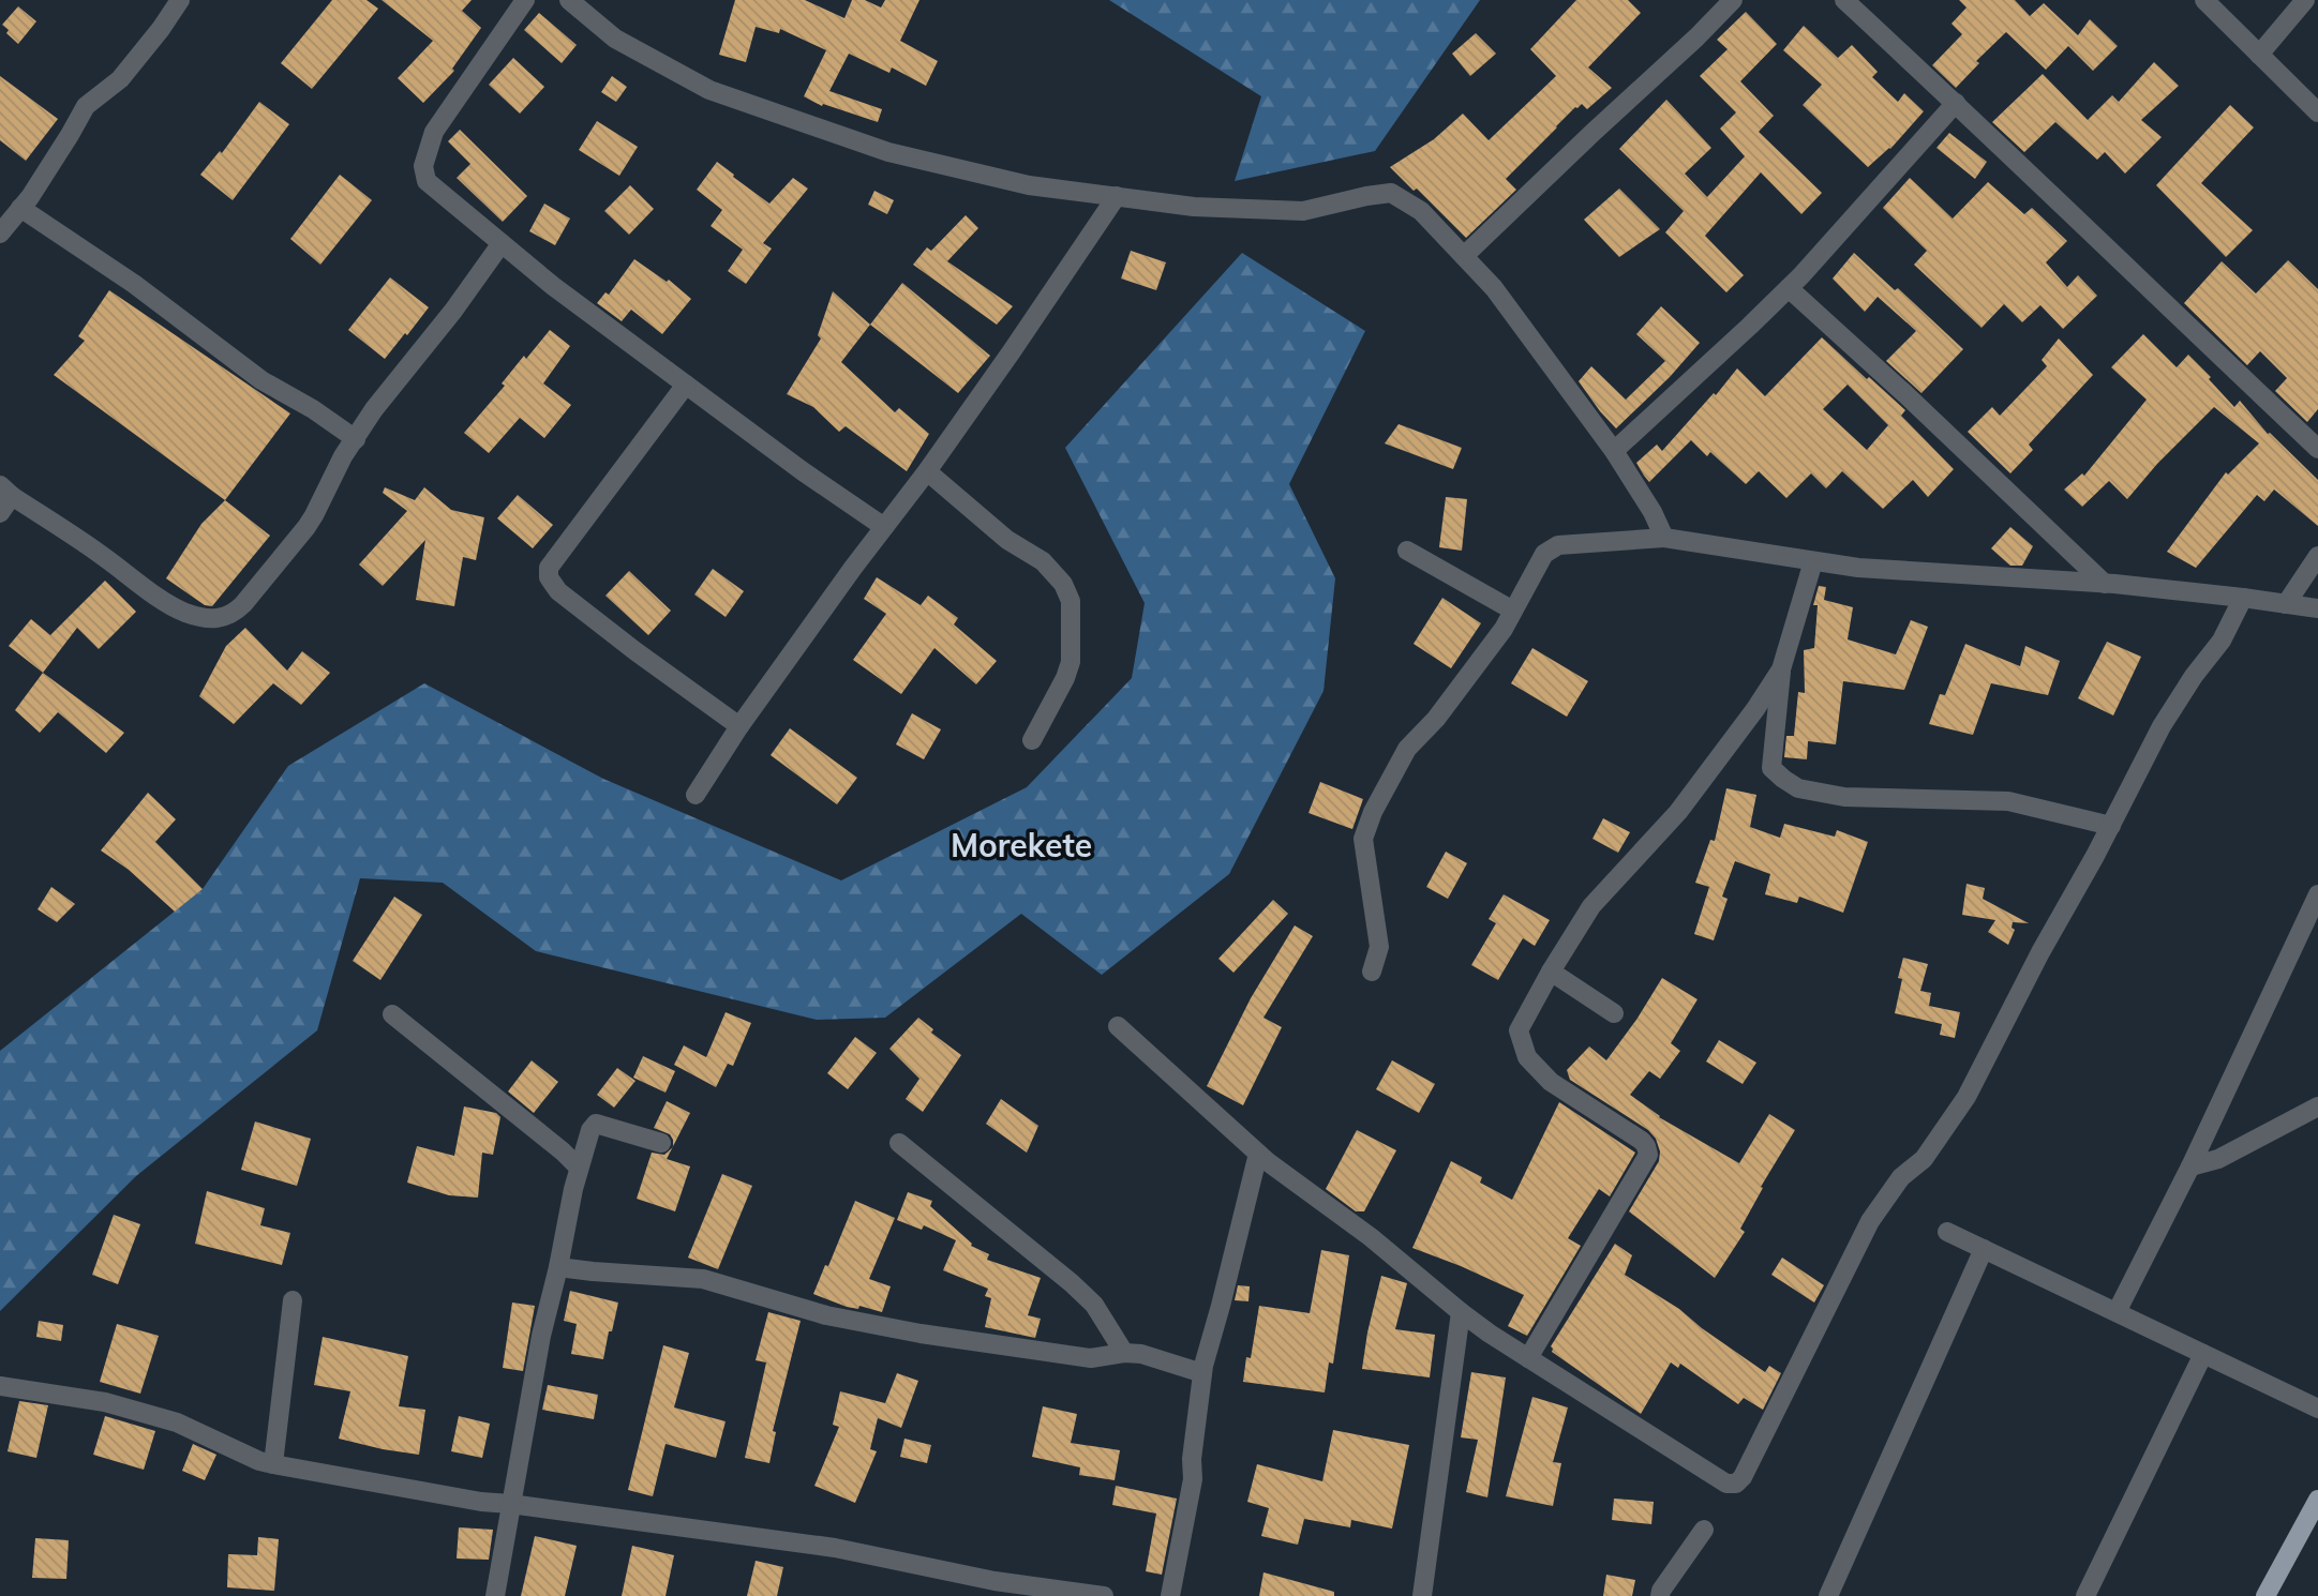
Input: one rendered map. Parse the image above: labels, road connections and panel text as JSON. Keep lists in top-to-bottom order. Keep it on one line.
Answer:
{"districts":["Morekete"]}
